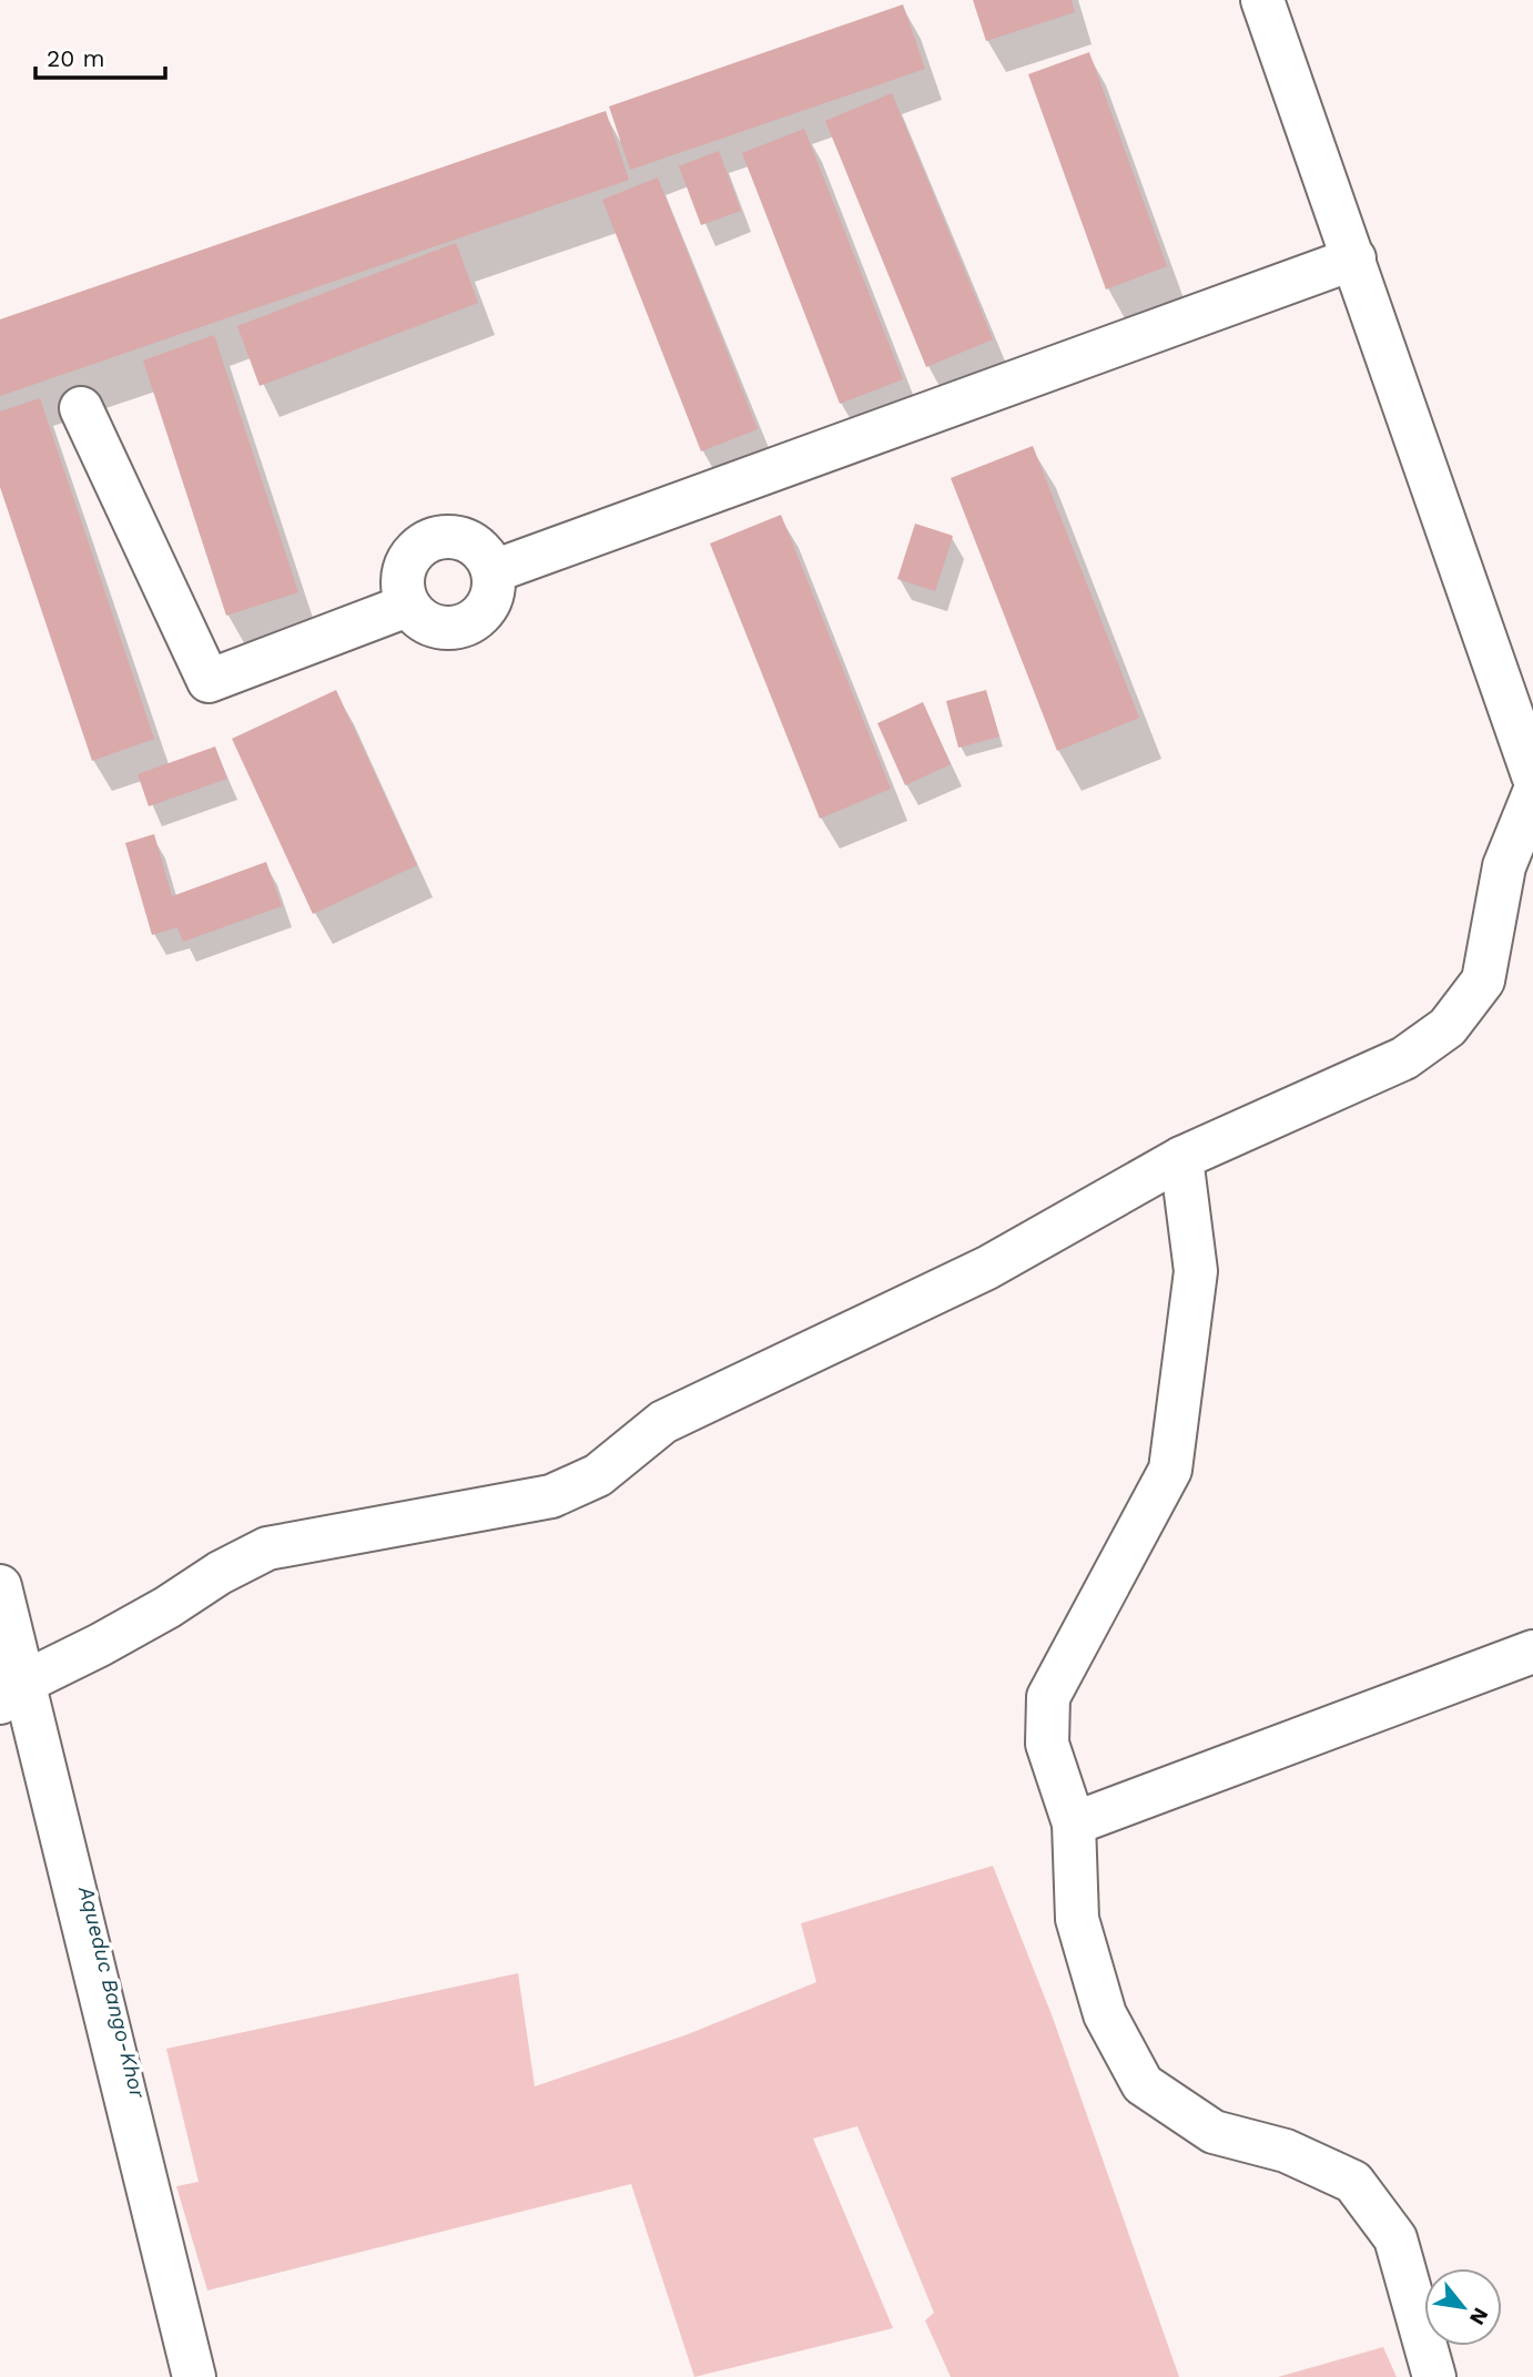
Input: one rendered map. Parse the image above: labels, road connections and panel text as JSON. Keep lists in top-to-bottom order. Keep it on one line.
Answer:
{"water":["Aqueduc Bango-Khor"],"scale_bar":"20 m","north":"bottom right"}
